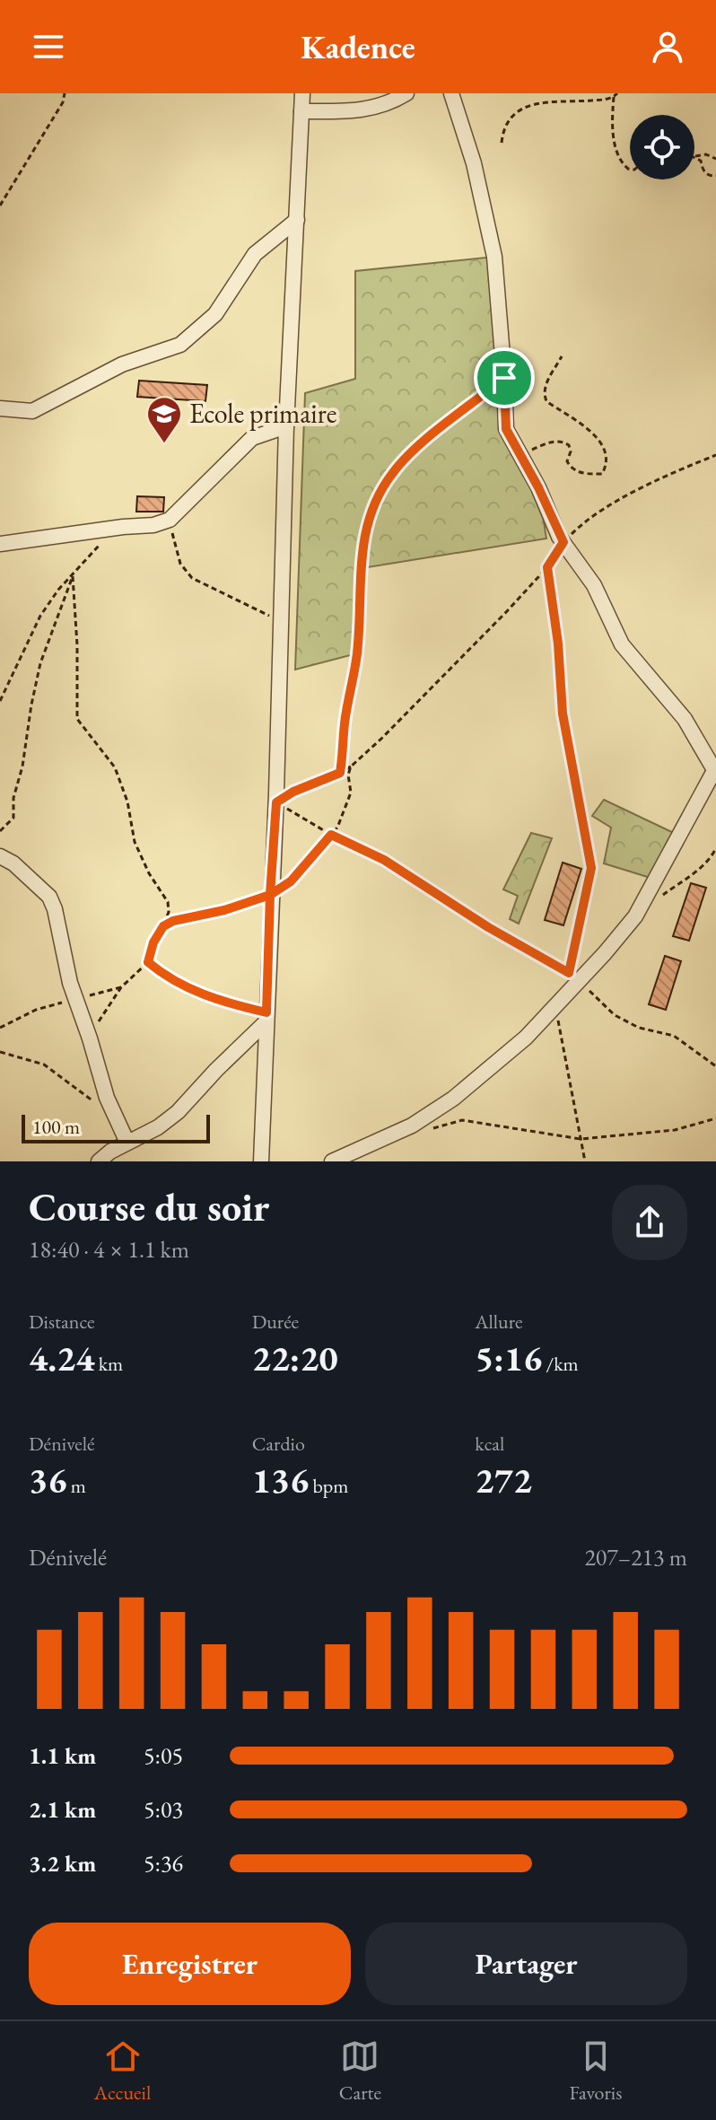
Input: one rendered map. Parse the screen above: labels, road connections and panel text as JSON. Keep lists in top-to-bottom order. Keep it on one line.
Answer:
{"places":{"school or university":["Ecole primaire"]},"scale_bar":"100 m","page":{"header":"Kadence","scale":"100 m","heading":["Course du soir","18:40 · 4 × 1.1 km"],"stats":[["Distance","4.24 km"],["Durée","22:20"],["Allure","5:16 /km"],["Dénivelé","36 m"],["Cardio","136 bpm"],["kcal","272"]],"chart":["Dénivelé","207–213 m"],"list":[{"name":"1.1 km","note":"5:05"},{"name":"2.1 km","note":"5:03"},{"name":"3.2 km","note":"5:36"}],"buttons":["Enregistrer","Partager"],"tabs":["Accueil","Carte","Favoris"]}}
